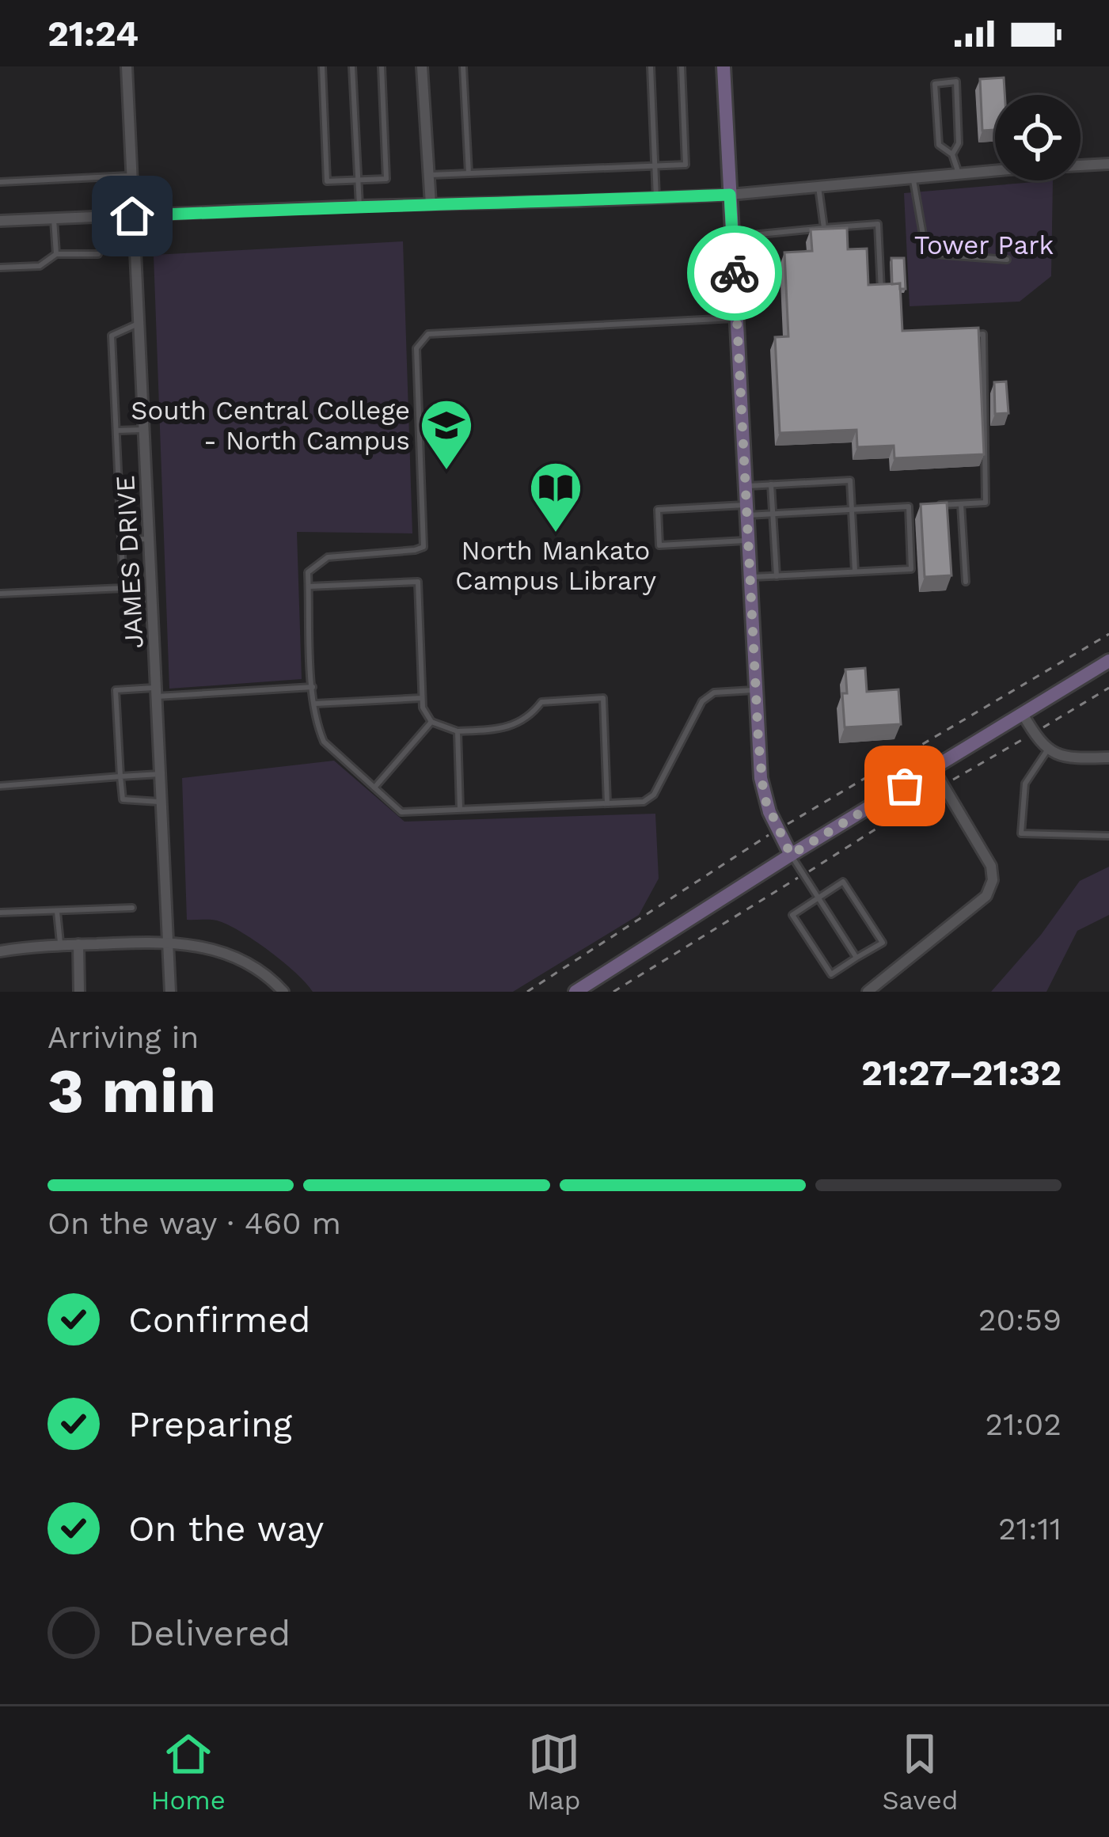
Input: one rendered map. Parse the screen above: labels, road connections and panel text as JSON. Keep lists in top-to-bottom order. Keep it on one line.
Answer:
{"streets":{"street":["JAMES DRIVE"]},"parks":["Tower Park"],"places":{"school or university":["South Central College - North Campus"],"library":["North Mankato Campus Library"]},"page":{"status":"21:24","heading":["3 min","Arriving in","21:27–21:32"],"bar":"On the way · 460 m","list":[["Confirmed","20:59"],["Preparing","21:02"],["On the way","21:11"],"Delivered"],"tabs":["Home","Map","Saved"]}}
